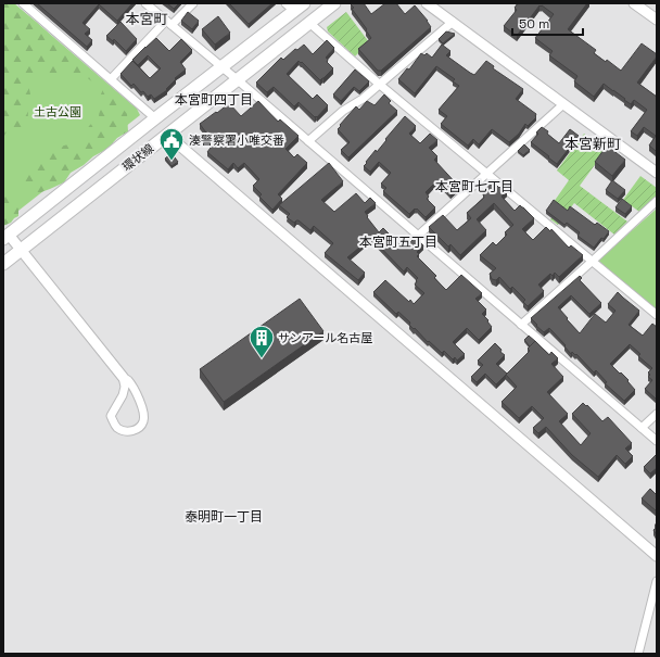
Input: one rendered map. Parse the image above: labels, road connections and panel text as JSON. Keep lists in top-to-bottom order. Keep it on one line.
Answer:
{"streets":{"main road":["環状線"]},"districts":["本宮町","本宮町四丁目","本宮新町","本宮町七丁目","本宮町五丁目","泰明町一丁目"],"parks":["土古公園"],"places":{"public building":["湊警察署小唯交番"],"building":["サンアール名古屋"]},"scale_bar":"50 m"}
